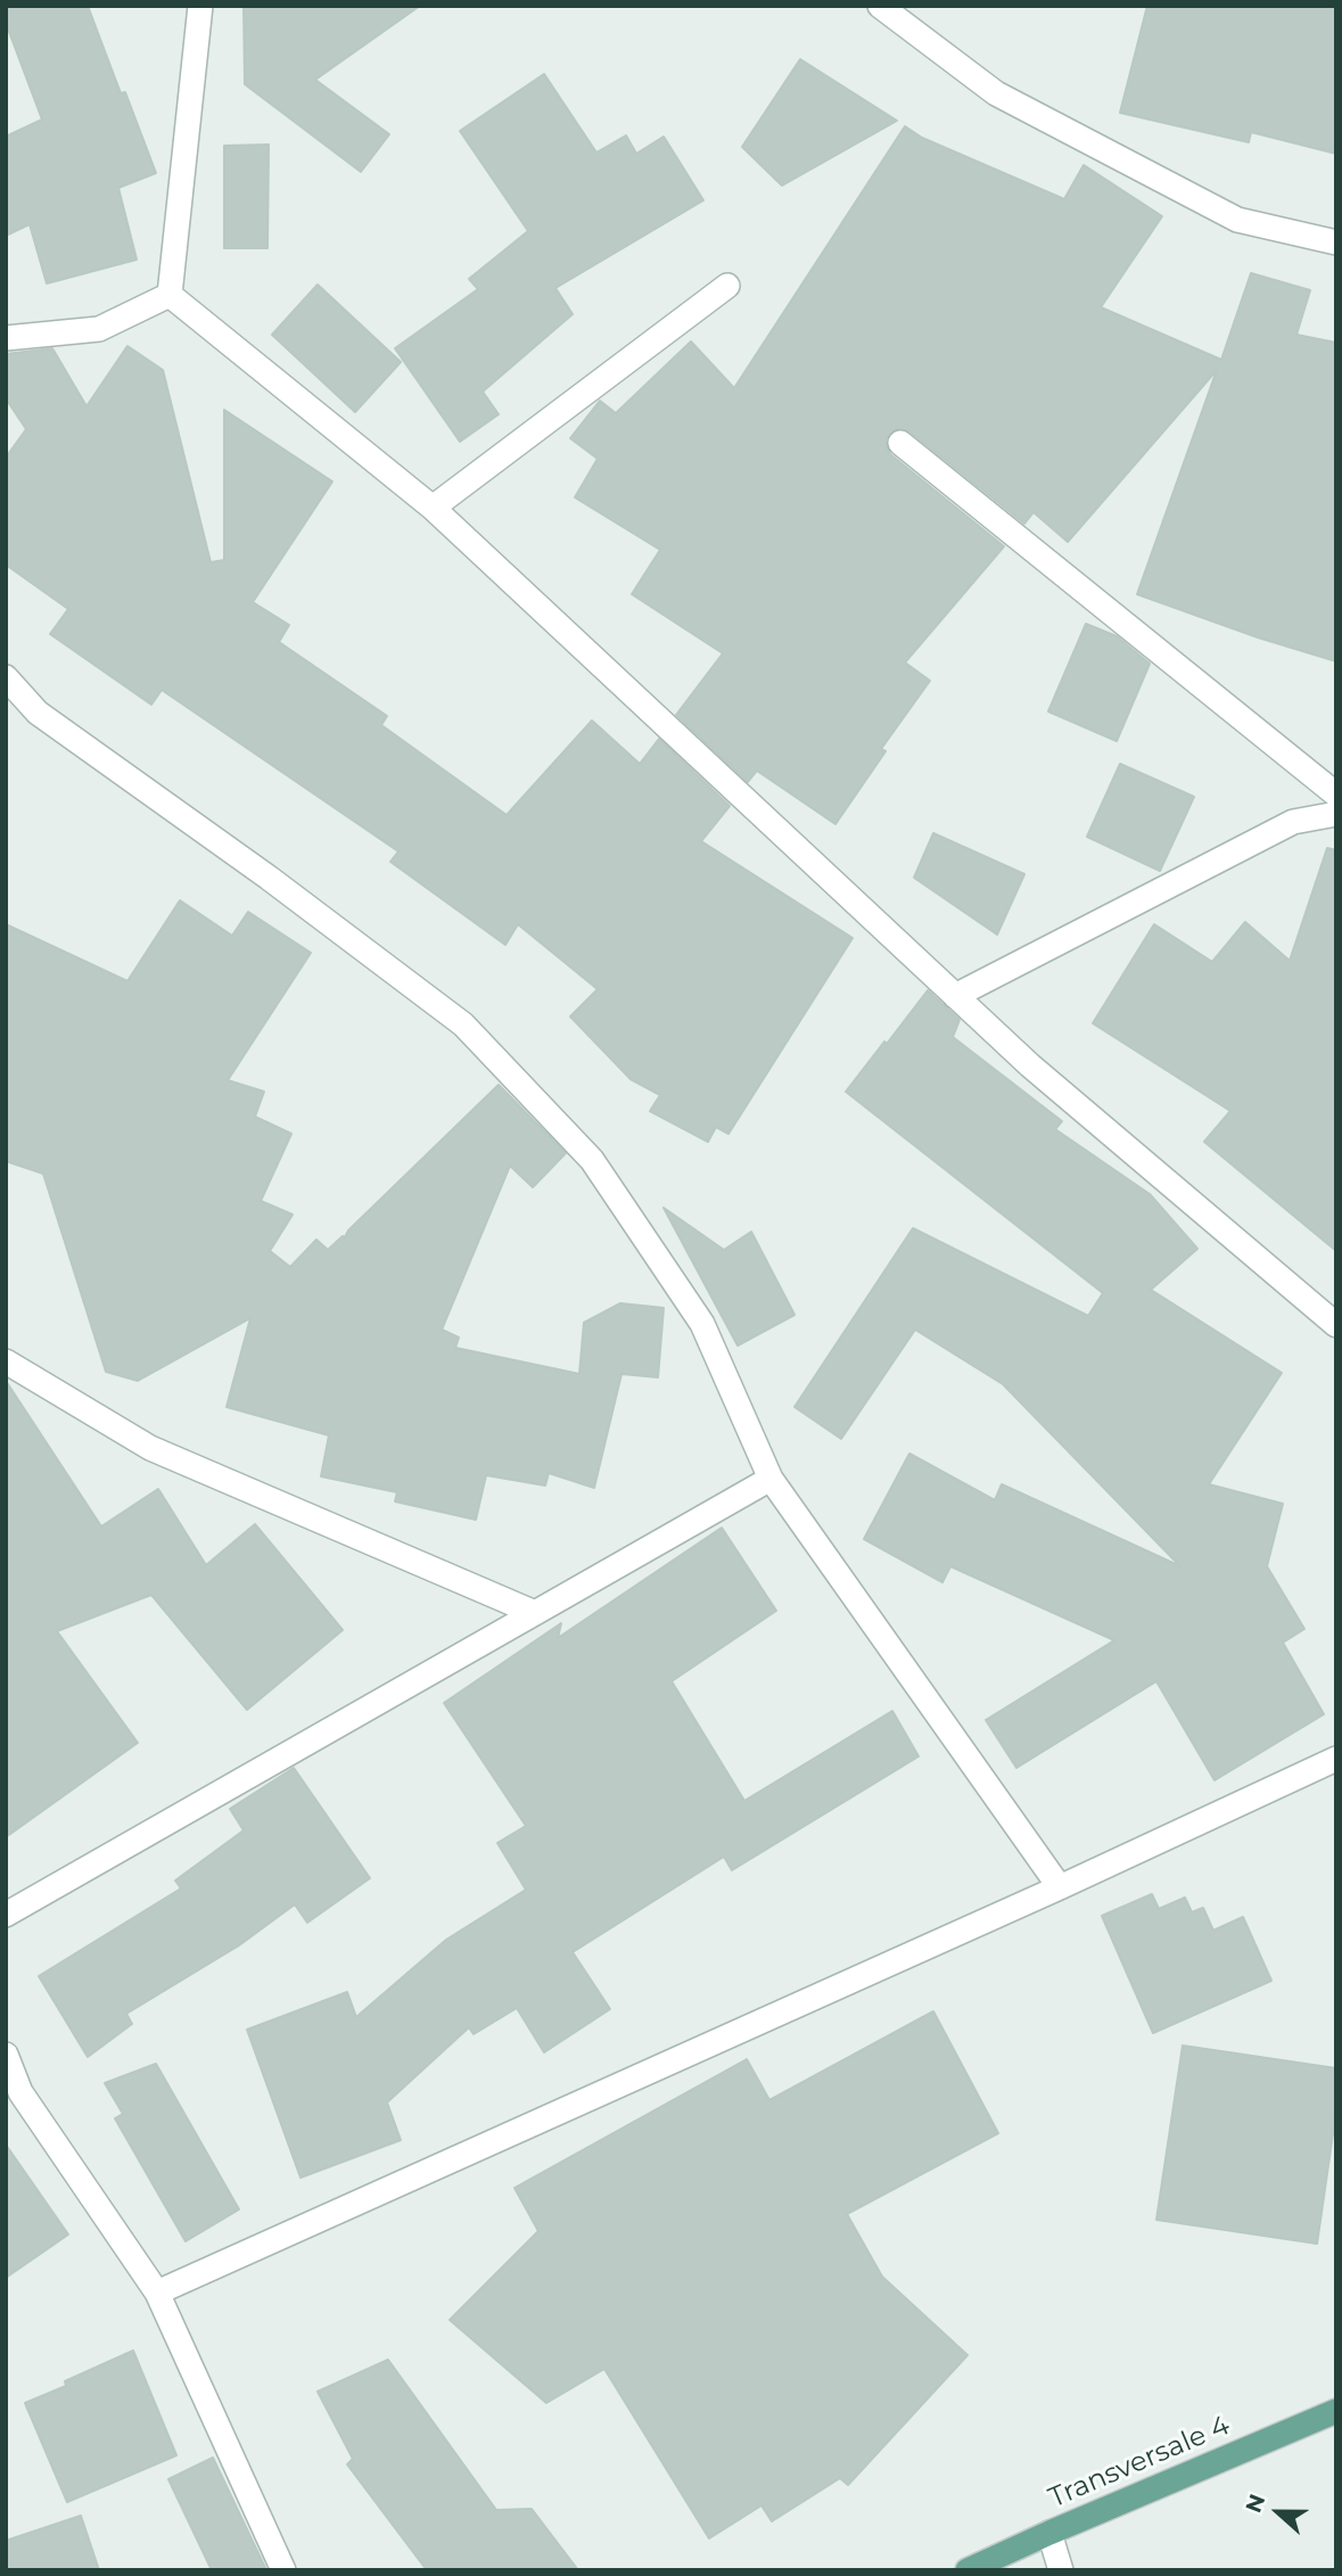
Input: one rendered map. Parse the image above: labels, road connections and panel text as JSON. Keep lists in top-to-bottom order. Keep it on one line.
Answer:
{"streets":{"main road":["Transversale 4"]},"north":"left"}
